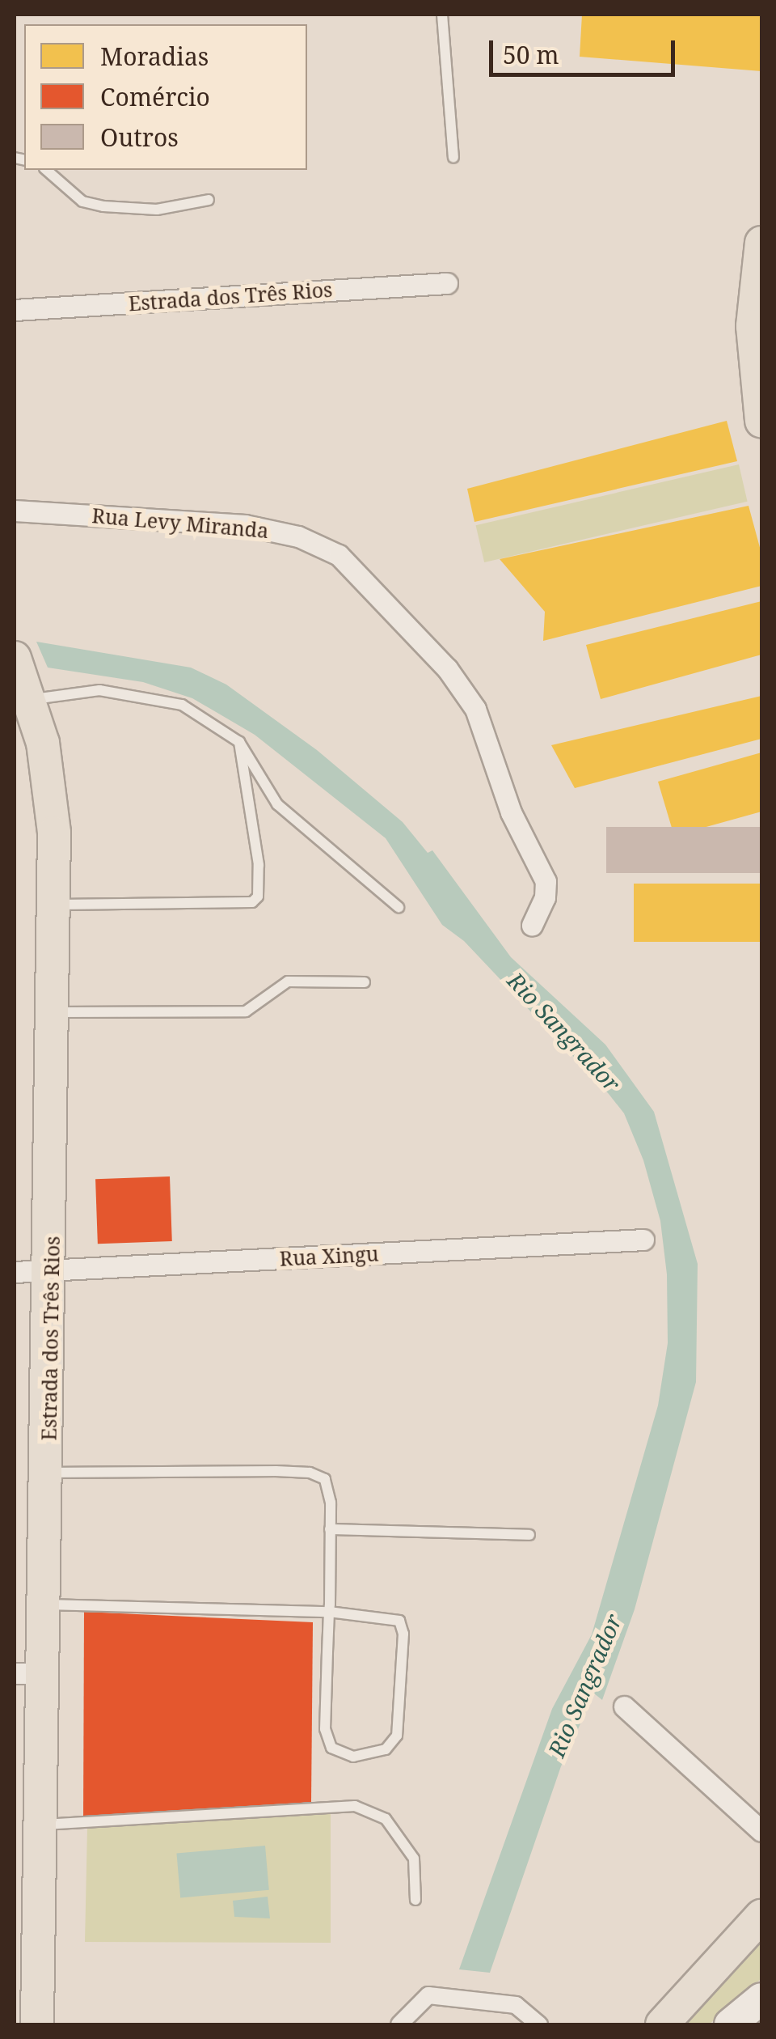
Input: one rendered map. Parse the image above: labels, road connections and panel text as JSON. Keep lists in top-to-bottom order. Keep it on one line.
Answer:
{"streets":{"main road":["Estrada dos Três Rios"],"street":["Rua Levy Miranda","Rua Xingu"]},"crossings":[["Estrada dos Três Rios","Rua Xingu"]],"water":["Rio Sangrador"],"legend":["Moradias","Comércio","Outros"],"scale_bar":"50 m"}
